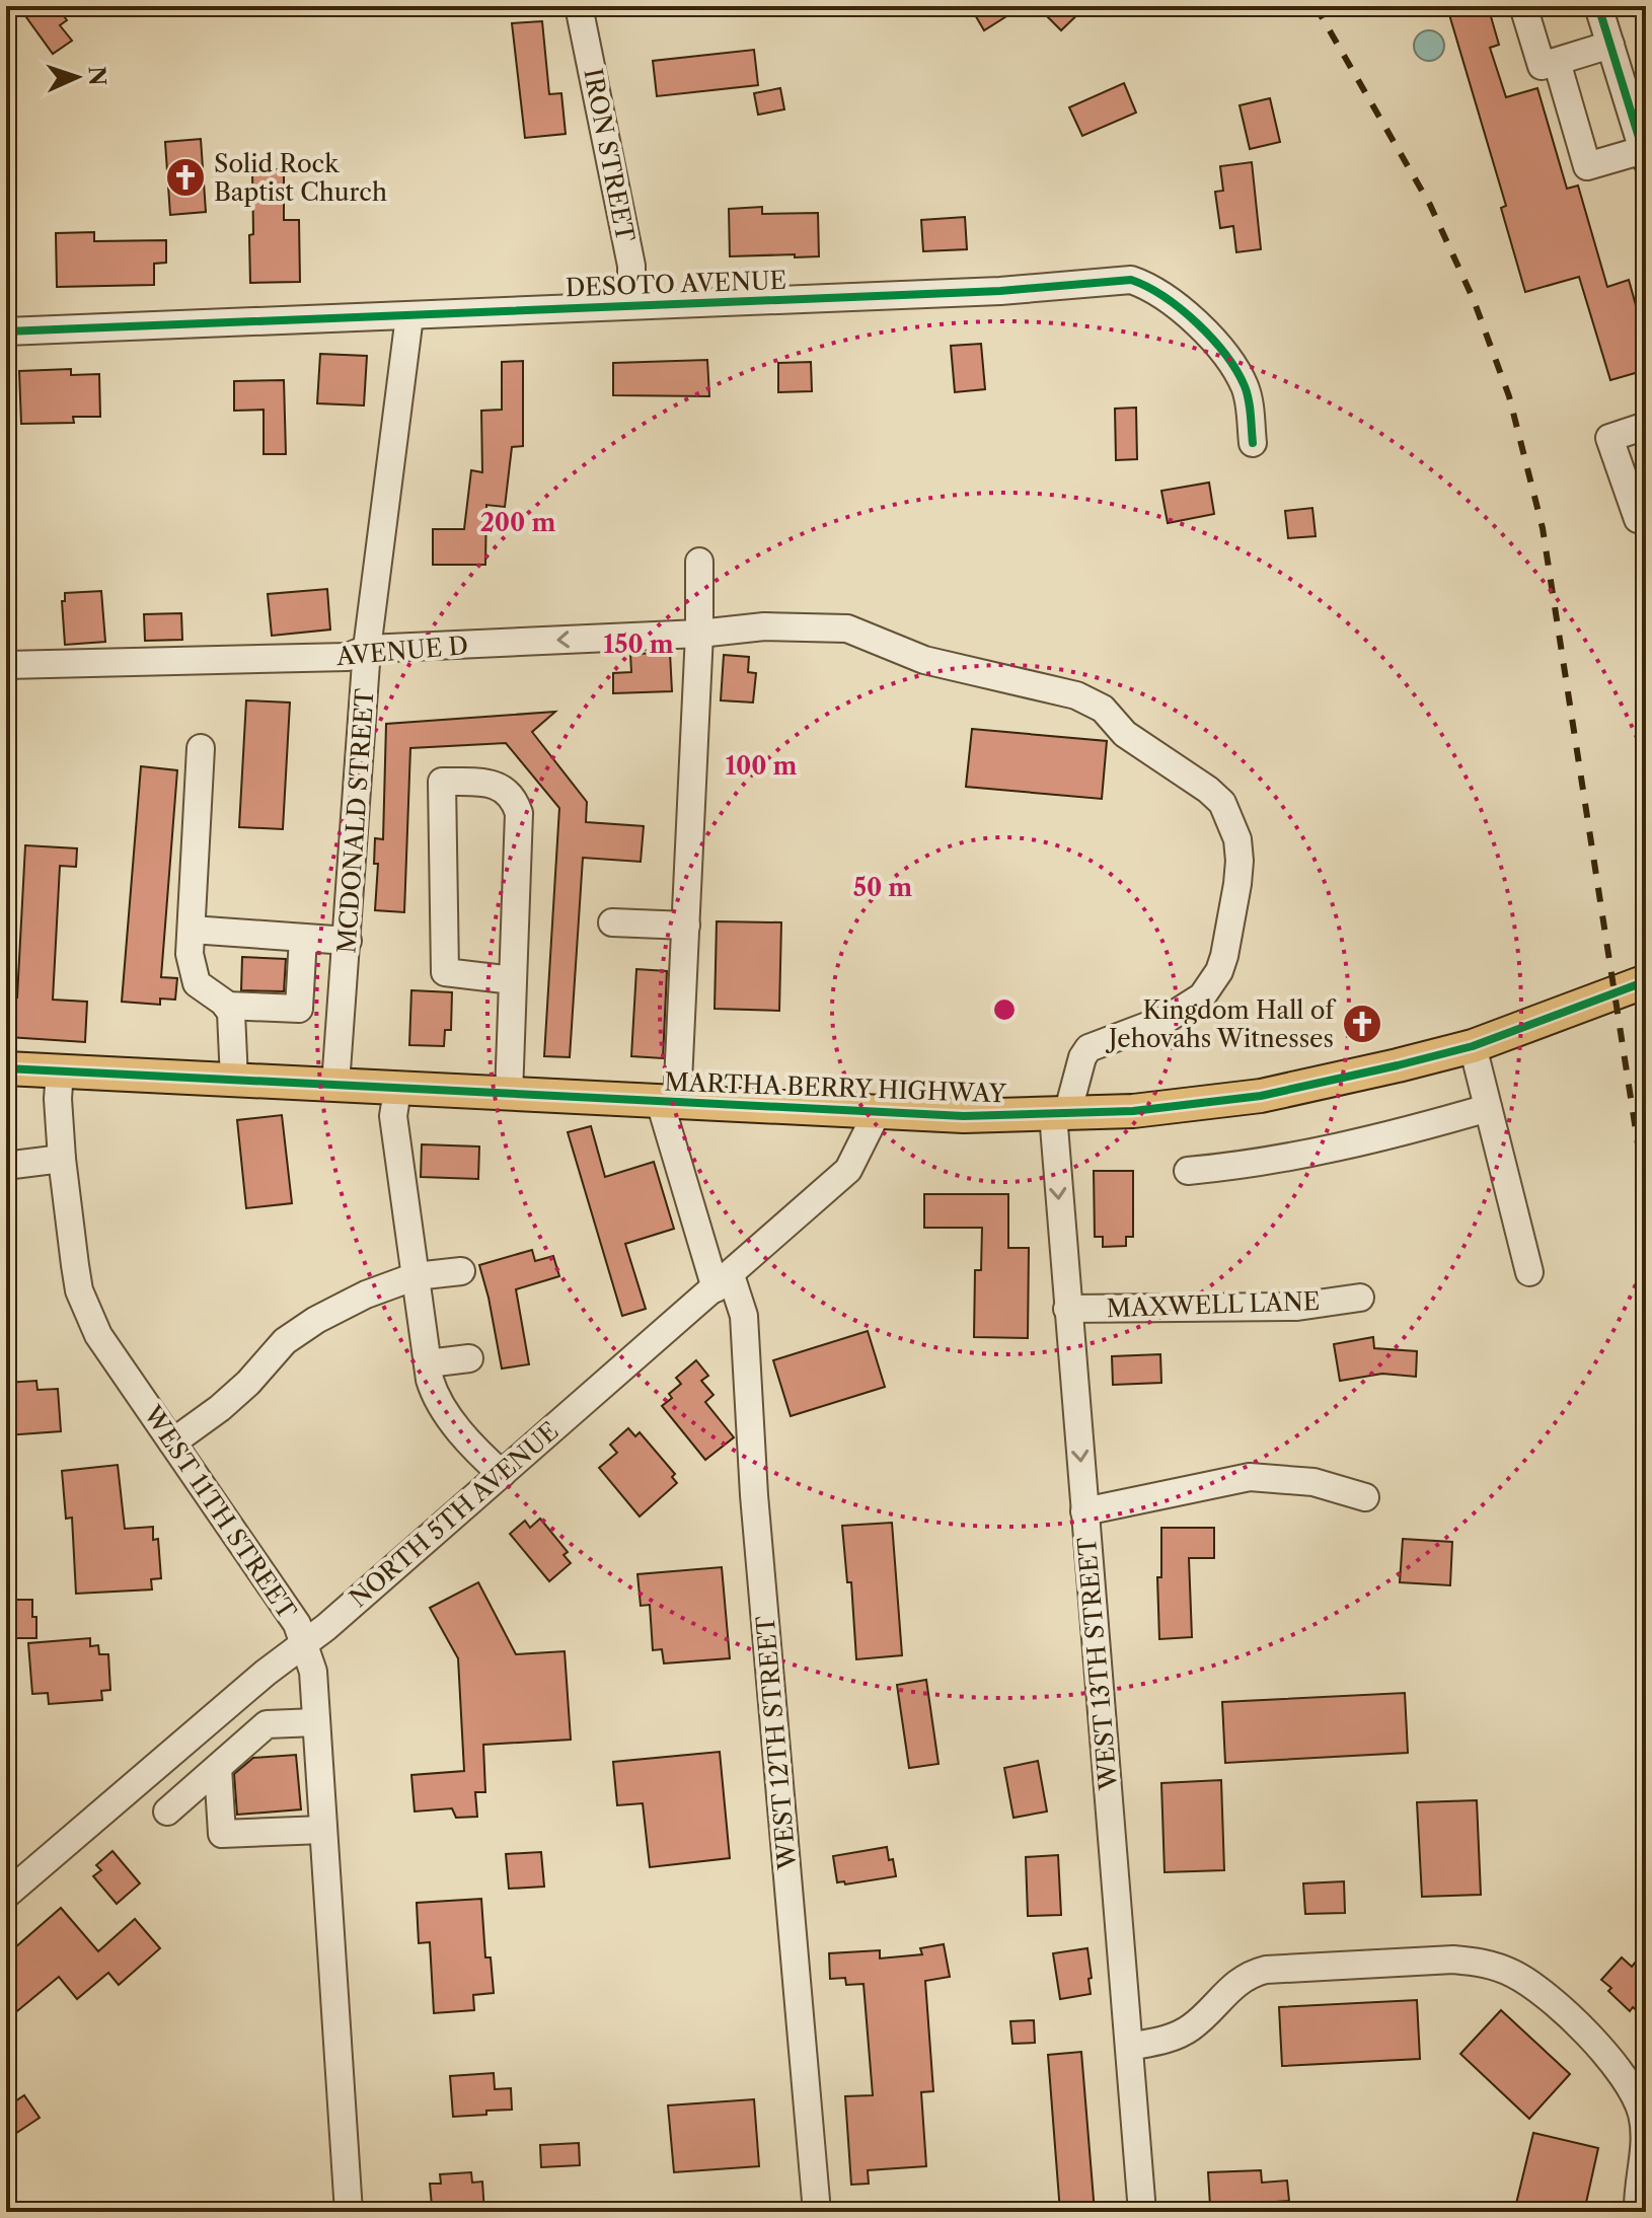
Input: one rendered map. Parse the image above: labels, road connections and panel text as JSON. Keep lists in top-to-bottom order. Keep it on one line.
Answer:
{"streets":{"main road":["MARTHA BERRY HIGHWAY"],"street":["IRON STREET","DESOTO AVENUE","AVENUE D","MCDONALD STREET","MAXWELL LANE","WEST 11TH STREET","NORTH 5TH AVENUE","WEST 13TH STREET","WEST 12TH STREET"]},"crossings":[["IRON STREET","DESOTO AVENUE"],["DESOTO AVENUE","MCDONALD STREET"],["AVENUE D","MCDONALD STREET"],["AVENUE D","WEST 13TH STREET"],["AVENUE D","WEST 12TH STREET"],["MCDONALD STREET","MARTHA BERRY HIGHWAY"],["MARTHA BERRY HIGHWAY","WEST 11TH STREET"],["MARTHA BERRY HIGHWAY","NORTH 5TH AVENUE"],["MARTHA BERRY HIGHWAY","WEST 13TH STREET"],["MARTHA BERRY HIGHWAY","WEST 12TH STREET"],["MAXWELL LANE","WEST 13TH STREET"],["WEST 11TH STREET","NORTH 5TH AVENUE"],["NORTH 5TH AVENUE","WEST 12TH STREET"]],"one_way":["AVENUE D"],"places":{"church":["Solid Rock Baptist Church","Kingdom Hall of Jehovahs Witnesses"]},"north":"right","rings":["200 m","150 m","100 m","50 m"]}
